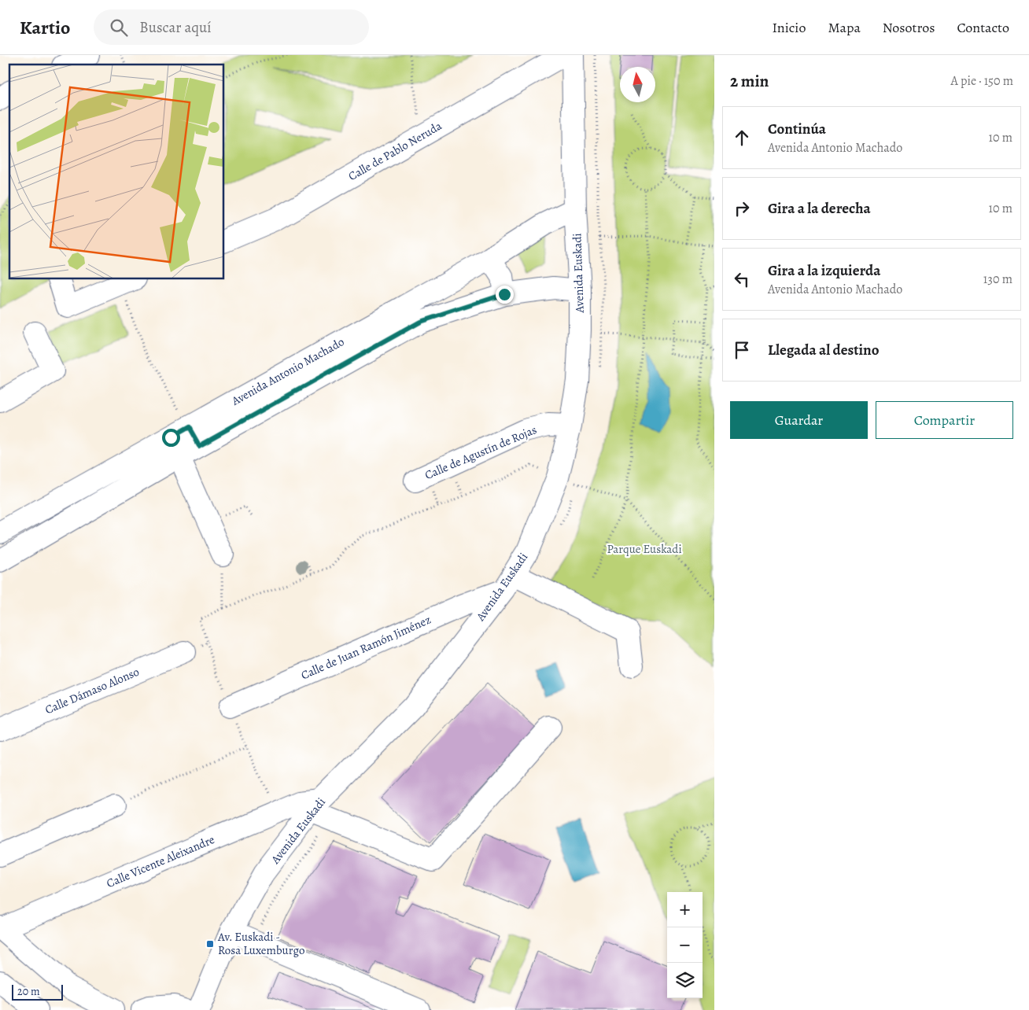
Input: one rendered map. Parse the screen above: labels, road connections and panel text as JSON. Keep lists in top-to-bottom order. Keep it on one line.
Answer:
{"streets":{"street":["Calle de Pablo Neruda","Avenida Euskadi","Avenida Antonio Machado","Calle de Agustín de Rojas","Calle de Juan Ramón Jiménez","Calle Dámaso Alonso","Calle Vicente Aleixandre"]},"crossings":[["Avenida Euskadi","Avenida Antonio Machado"],["Avenida Euskadi","Calle de Agustín de Rojas"],["Avenida Euskadi","Calle de Juan Ramón Jiménez"],["Avenida Euskadi","Calle Vicente Aleixandre"]],"parks":["Parque Euskadi"],"places":{"transit":["Av. Euskadi - Rosa Luxemburgo"]},"scale_bar":"20 m","north":"top","page":{"header":"Kartio","search":"Buscar aquí","nav":["Inicio","Mapa","Nosotros","Contacto"],"heading":["2 min","A pie · 150 m"],"list":[["Continúa","Avenida Antonio Machado","10 m"],["Gira a la derecha","10 m"],["Gira a la izquierda","Avenida Antonio Machado","130 m"],"Llegada al destino"],"buttons":["Guardar","Compartir"],"map_buttons":["+","−"],"scale":"20 m"}}
